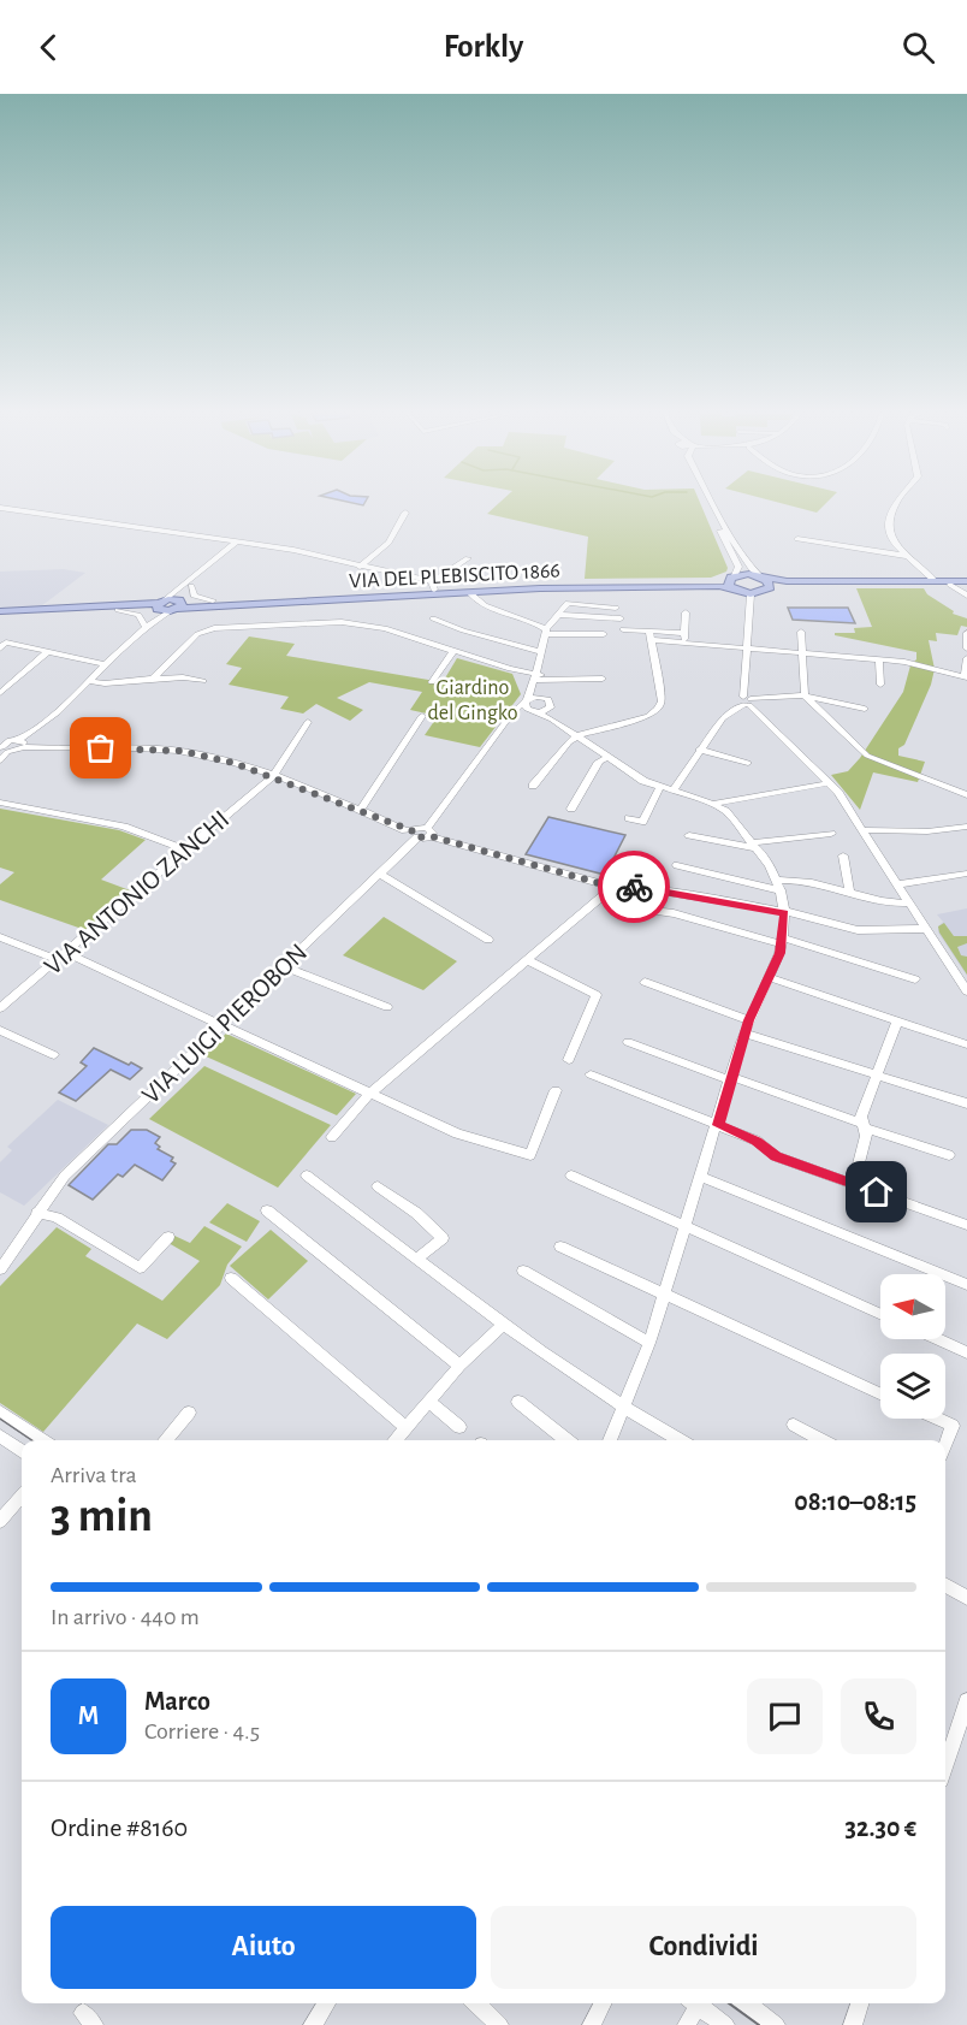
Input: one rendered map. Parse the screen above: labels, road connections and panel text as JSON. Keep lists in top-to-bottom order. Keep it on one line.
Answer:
{"streets":{"main road":["VIA DEL PLEBISCITO 1866"],"street":["VIA ANTONIO ZANCHI","VIA LUIGI PIEROBON"]},"parks":["Giardino del Gingko"],"north":"left","page":{"header":"Forkly","heading":["3 min","Arriva tra","08:10–08:15"],"panel":["Marco","Corriere · 4.5","Ordine #8160","32.30 €"],"bar":"In arrivo · 440 m","round":"M","buttons":["Aiuto","Condividi"]}}
